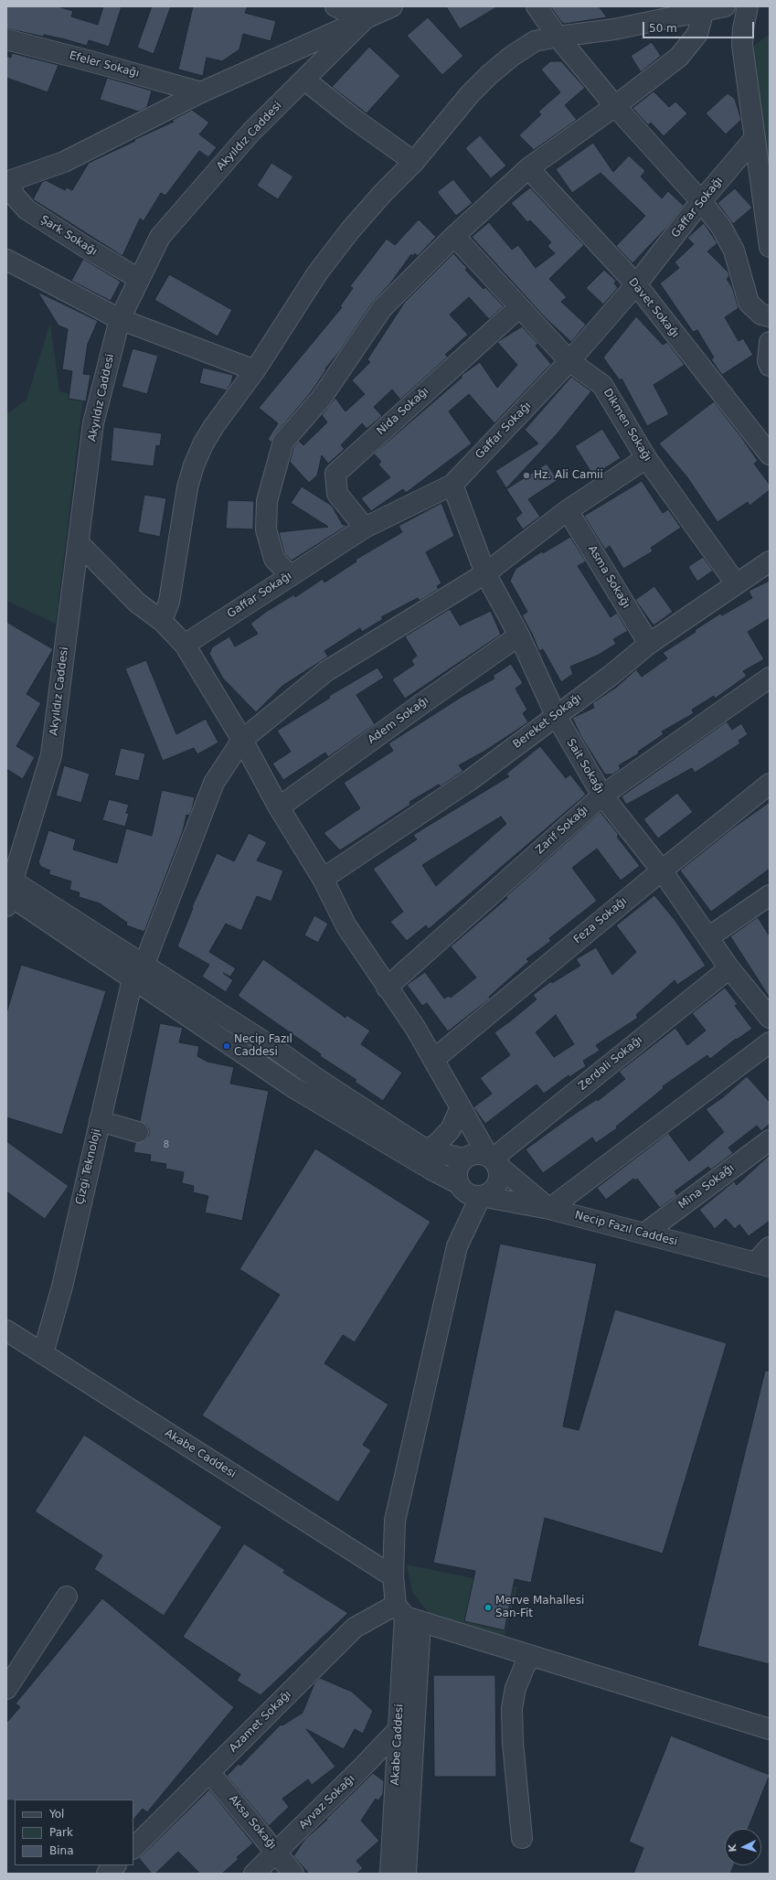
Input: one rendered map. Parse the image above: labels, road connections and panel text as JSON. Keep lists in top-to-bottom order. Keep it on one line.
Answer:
{"streets":{"street":["Efeler Sokağı","Akyıldız Caddesi","Gaffar Sokağı","Şark Sokağı","Davet Sokağı","Nida Sokağı","Dikmen Sokağı","Asma Sokağı","Adem Sokağı","Bereket Sokağı","Sait Sokağı","Zarif Sokağı","Feza Sokağı","Zerdali Sokağı","Çizgi Teknoloji","Mina Sokağı","Necip Fazıl Caddesi","Akabe Caddesi","Azamet Sokağı","Ayvaz Sokağı","Aksa Sokağı"]},"crossings":[["Akyıldız Caddesi","Şark Sokağı"],["Gaffar Sokağı","Davet Sokağı"],["Gaffar Sokağı","Nida Sokağı"],["Gaffar Sokağı","Dikmen Sokağı"],["Gaffar Sokağı","Sait Sokağı"],["Nida Sokağı","Dikmen Sokağı"],["Dikmen Sokağı","Bereket Sokağı"],["Dikmen Sokağı","Çizgi Teknoloji"],["Asma Sokağı","Bereket Sokağı"],["Asma Sokağı","Çizgi Teknoloji"],["Adem Sokağı","Sait Sokağı"],["Bereket Sokağı","Sait Sokağı"],["Sait Sokağı","Zarif Sokağı"],["Sait Sokağı","Feza Sokağı"],["Sait Sokağı","Zerdali Sokağı"],["Sait Sokağı","Çizgi Teknoloji"],["Zerdali Sokağı","Necip Fazıl Caddesi"],["Çizgi Teknoloji","Akabe Caddesi"],["Mina Sokağı","Necip Fazıl Caddesi"],["Akabe Caddesi","Azamet Sokağı"],["Akabe Caddesi","Ayvaz Sokağı"],["Azamet Sokağı","Aksa Sokağı"],["Ayvaz Sokağı","Aksa Sokağı"]],"places":["Hz. Ali Camii","Necip Fazıl Caddesi","Merve Mahallesi San-Fit"],"house_numbers":["8"],"legend":["Yol","Park","Bina"],"scale_bar":"50 m","north":"left"}
